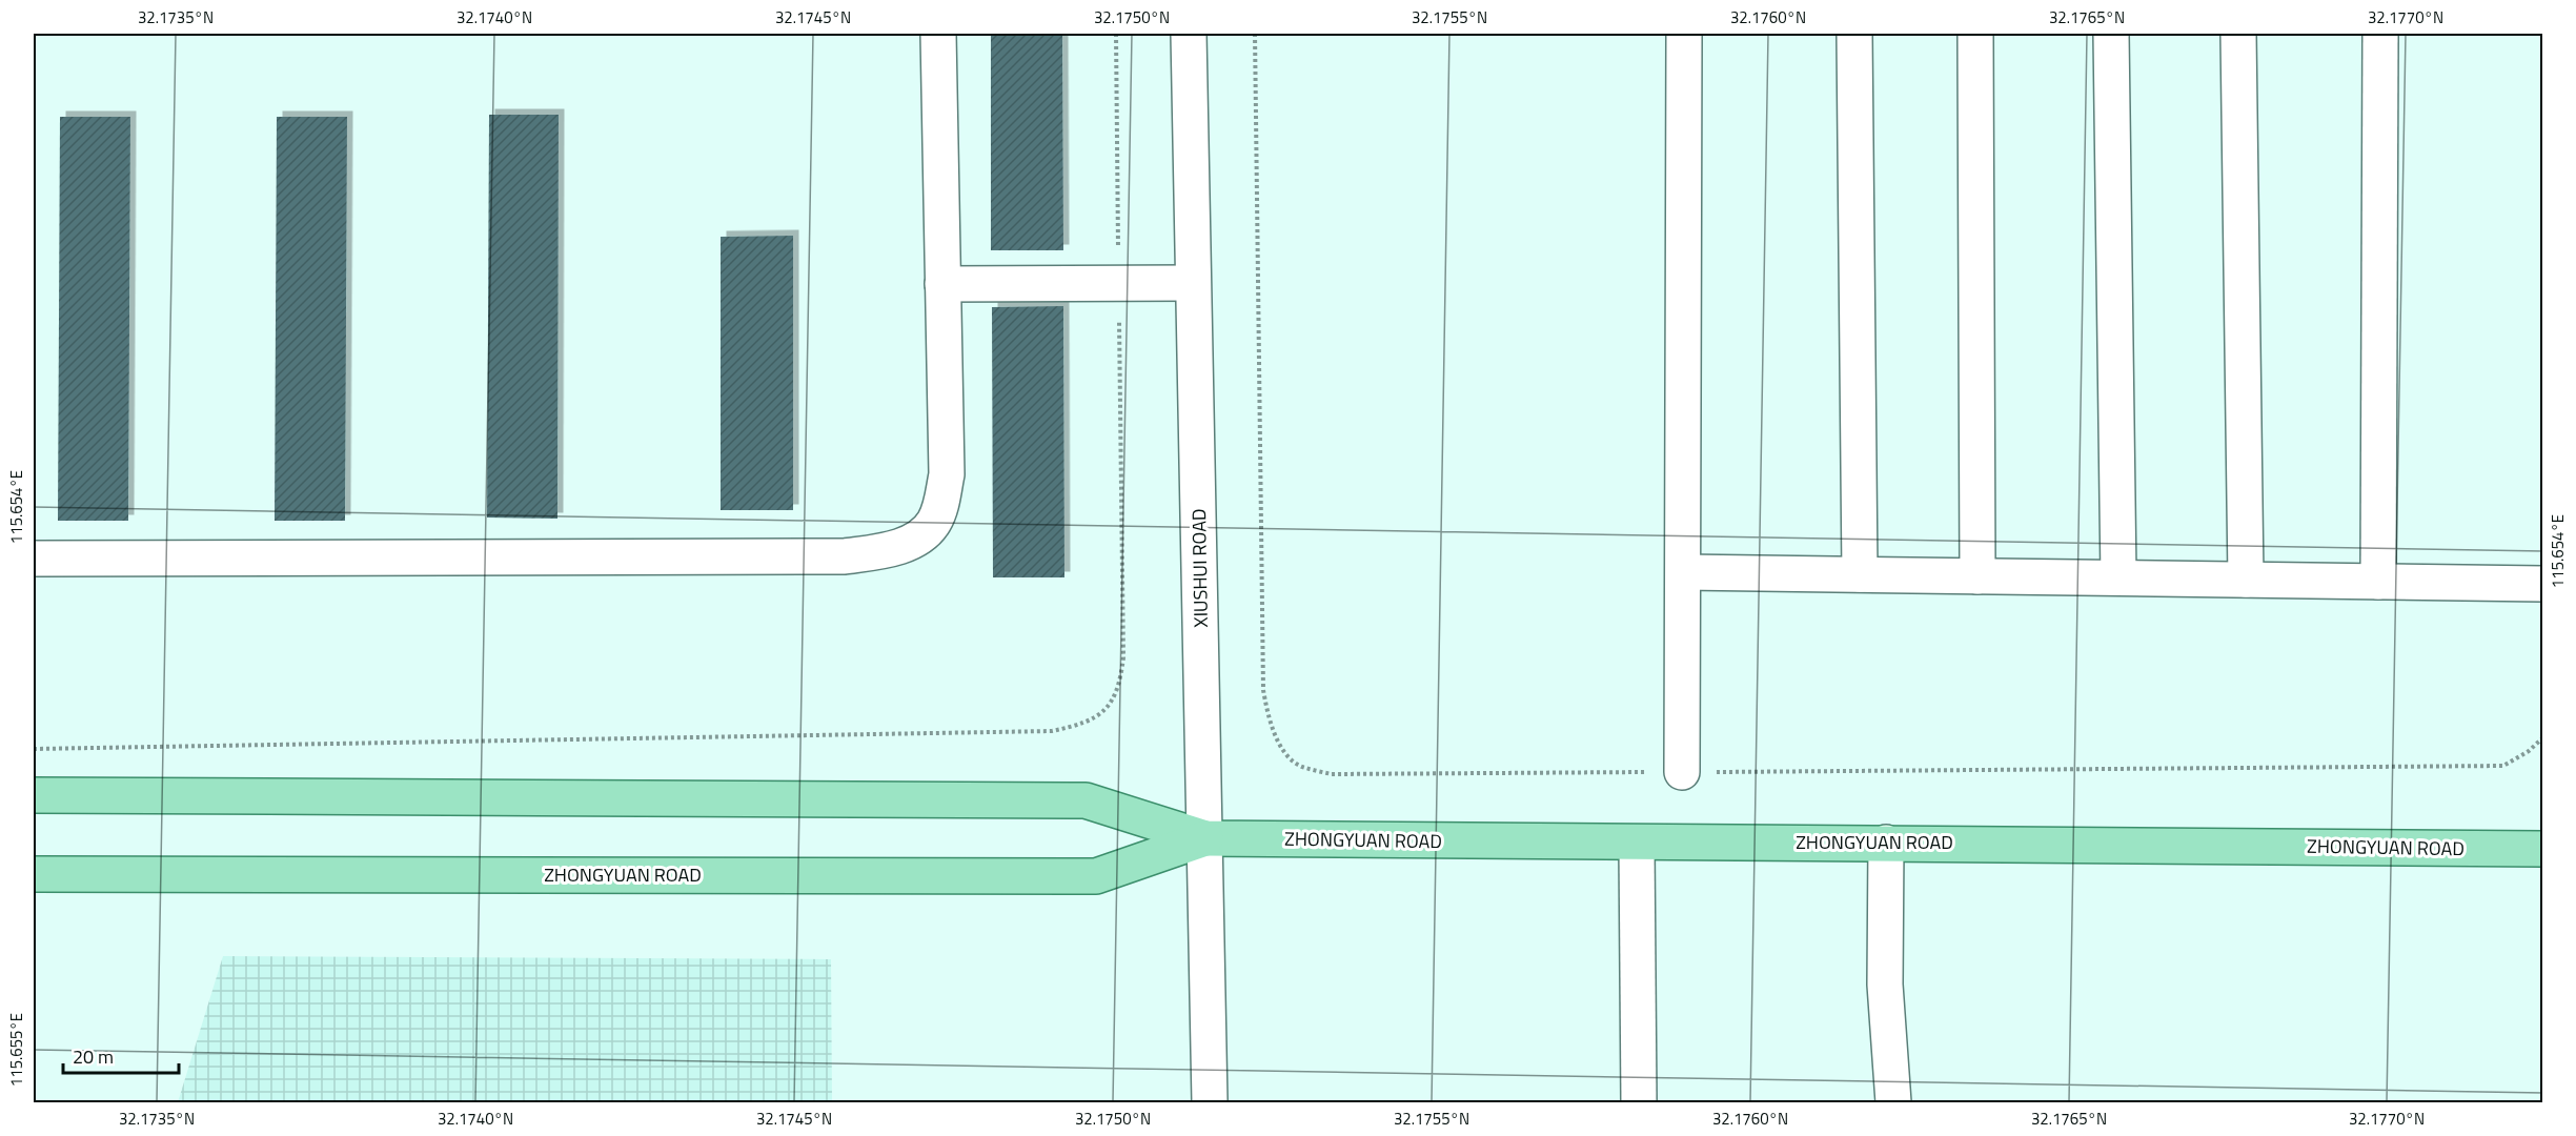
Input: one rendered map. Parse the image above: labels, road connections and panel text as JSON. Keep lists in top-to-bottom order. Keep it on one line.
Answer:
{"streets":{"main road":["ZHONGYUAN ROAD"],"street":["XIUSHUI ROAD"]},"crossings":[["XIUSHUI ROAD","ZHONGYUAN ROAD"]],"scale_bar":"20 m","coordinates":["32.1735°N","32.1740°N","32.1745°N","32.1750°N","32.1755°N","32.1760°N","32.1765°N","32.1770°N","115.654°E","115.655°E"]}
